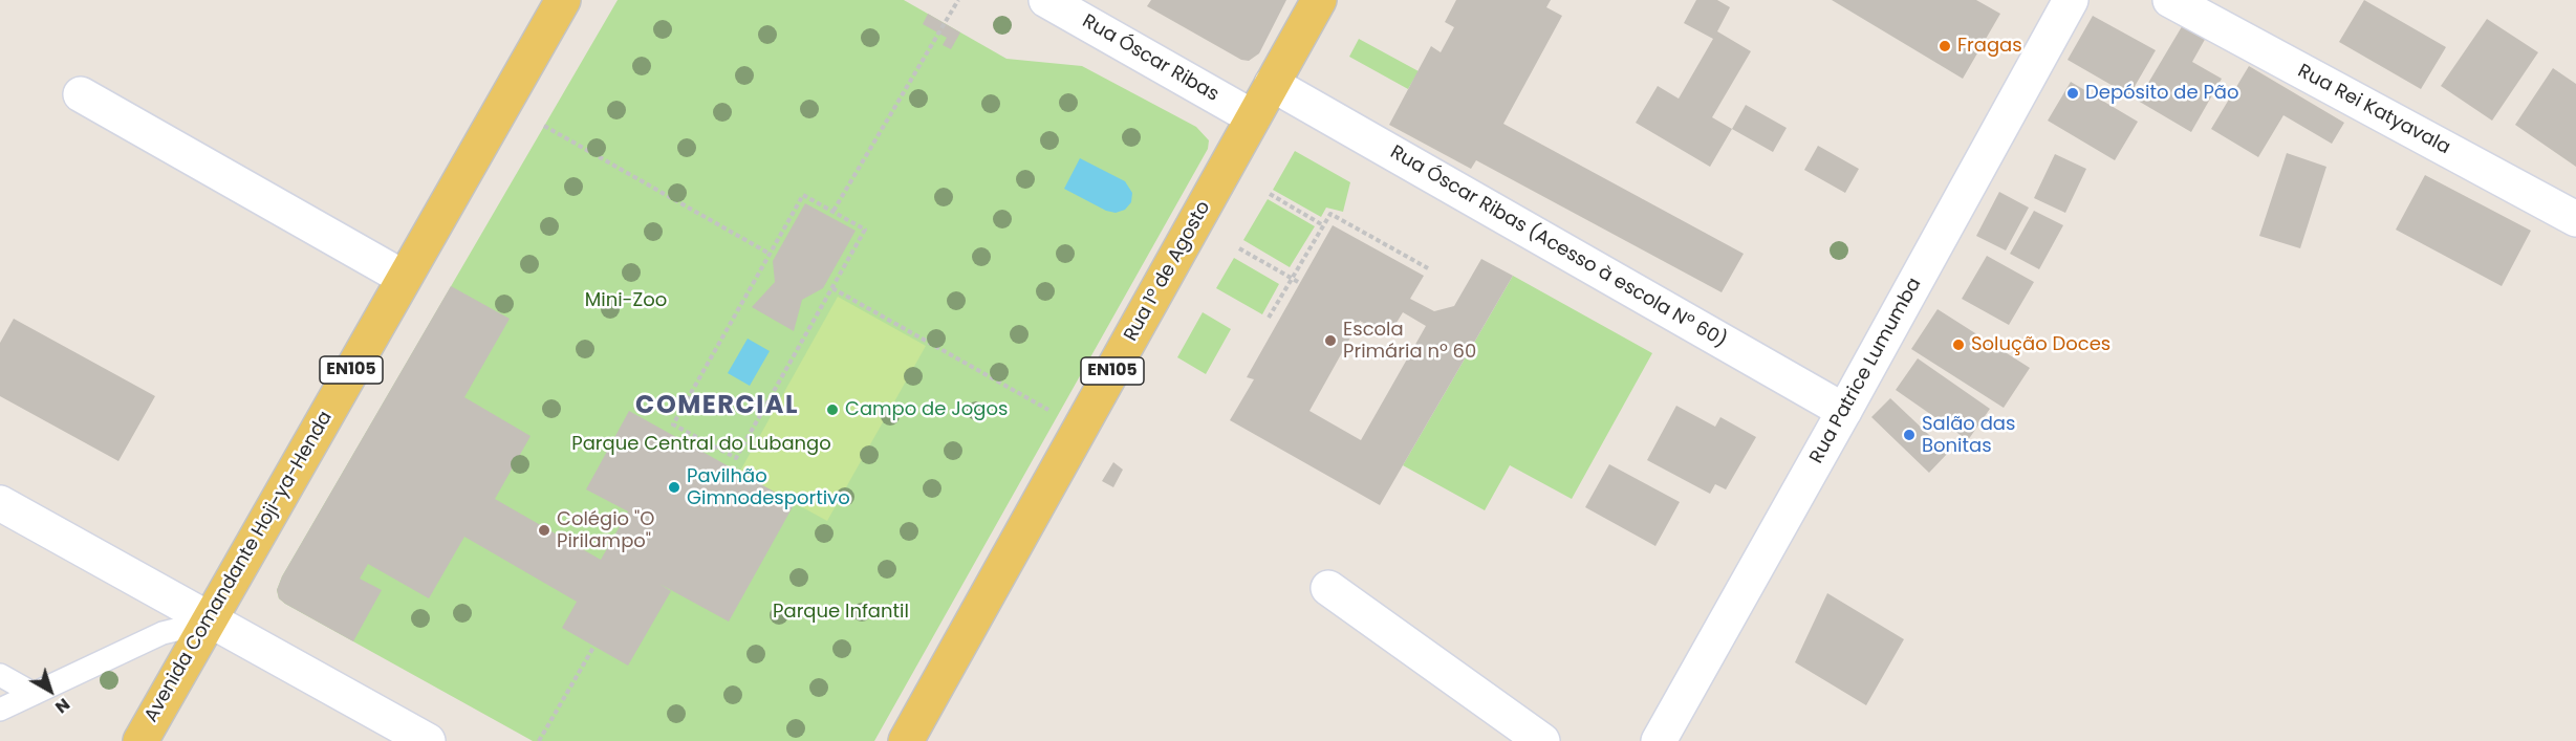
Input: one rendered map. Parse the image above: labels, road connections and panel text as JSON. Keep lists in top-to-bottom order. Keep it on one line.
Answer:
{"streets":{"main road":["Rua 1º de Agosto","EN105","Avenida Comandante Hoji-ya-Henda"],"street":["Rua Óscar Ribas","Rua Rei Katyavala","Rua Óscar Ribas (Acesso à escola Nº 60)","Rua Patrice Lumumba"]},"crossings":[["Rua Óscar Ribas","Rua 1º de Agosto"],["Rua Óscar Ribas (Acesso à escola Nº 60)","Rua 1º de Agosto"],["Rua Óscar Ribas (Acesso à escola Nº 60)","Rua Patrice Lumumba"]],"districts":["COMERCIAL"],"parks":["Mini-Zoo","Parque Central do Lubango","Parque Infantil"],"places":["Fragas","Depósito de Pão","Escola Primária nº 60","Solução Doces","Campo de Jogos","Salão das Bonitas","Pavilhão Gimnodesportivo","Colégio \"O Pirilampo\""],"north":"bottom right"}
